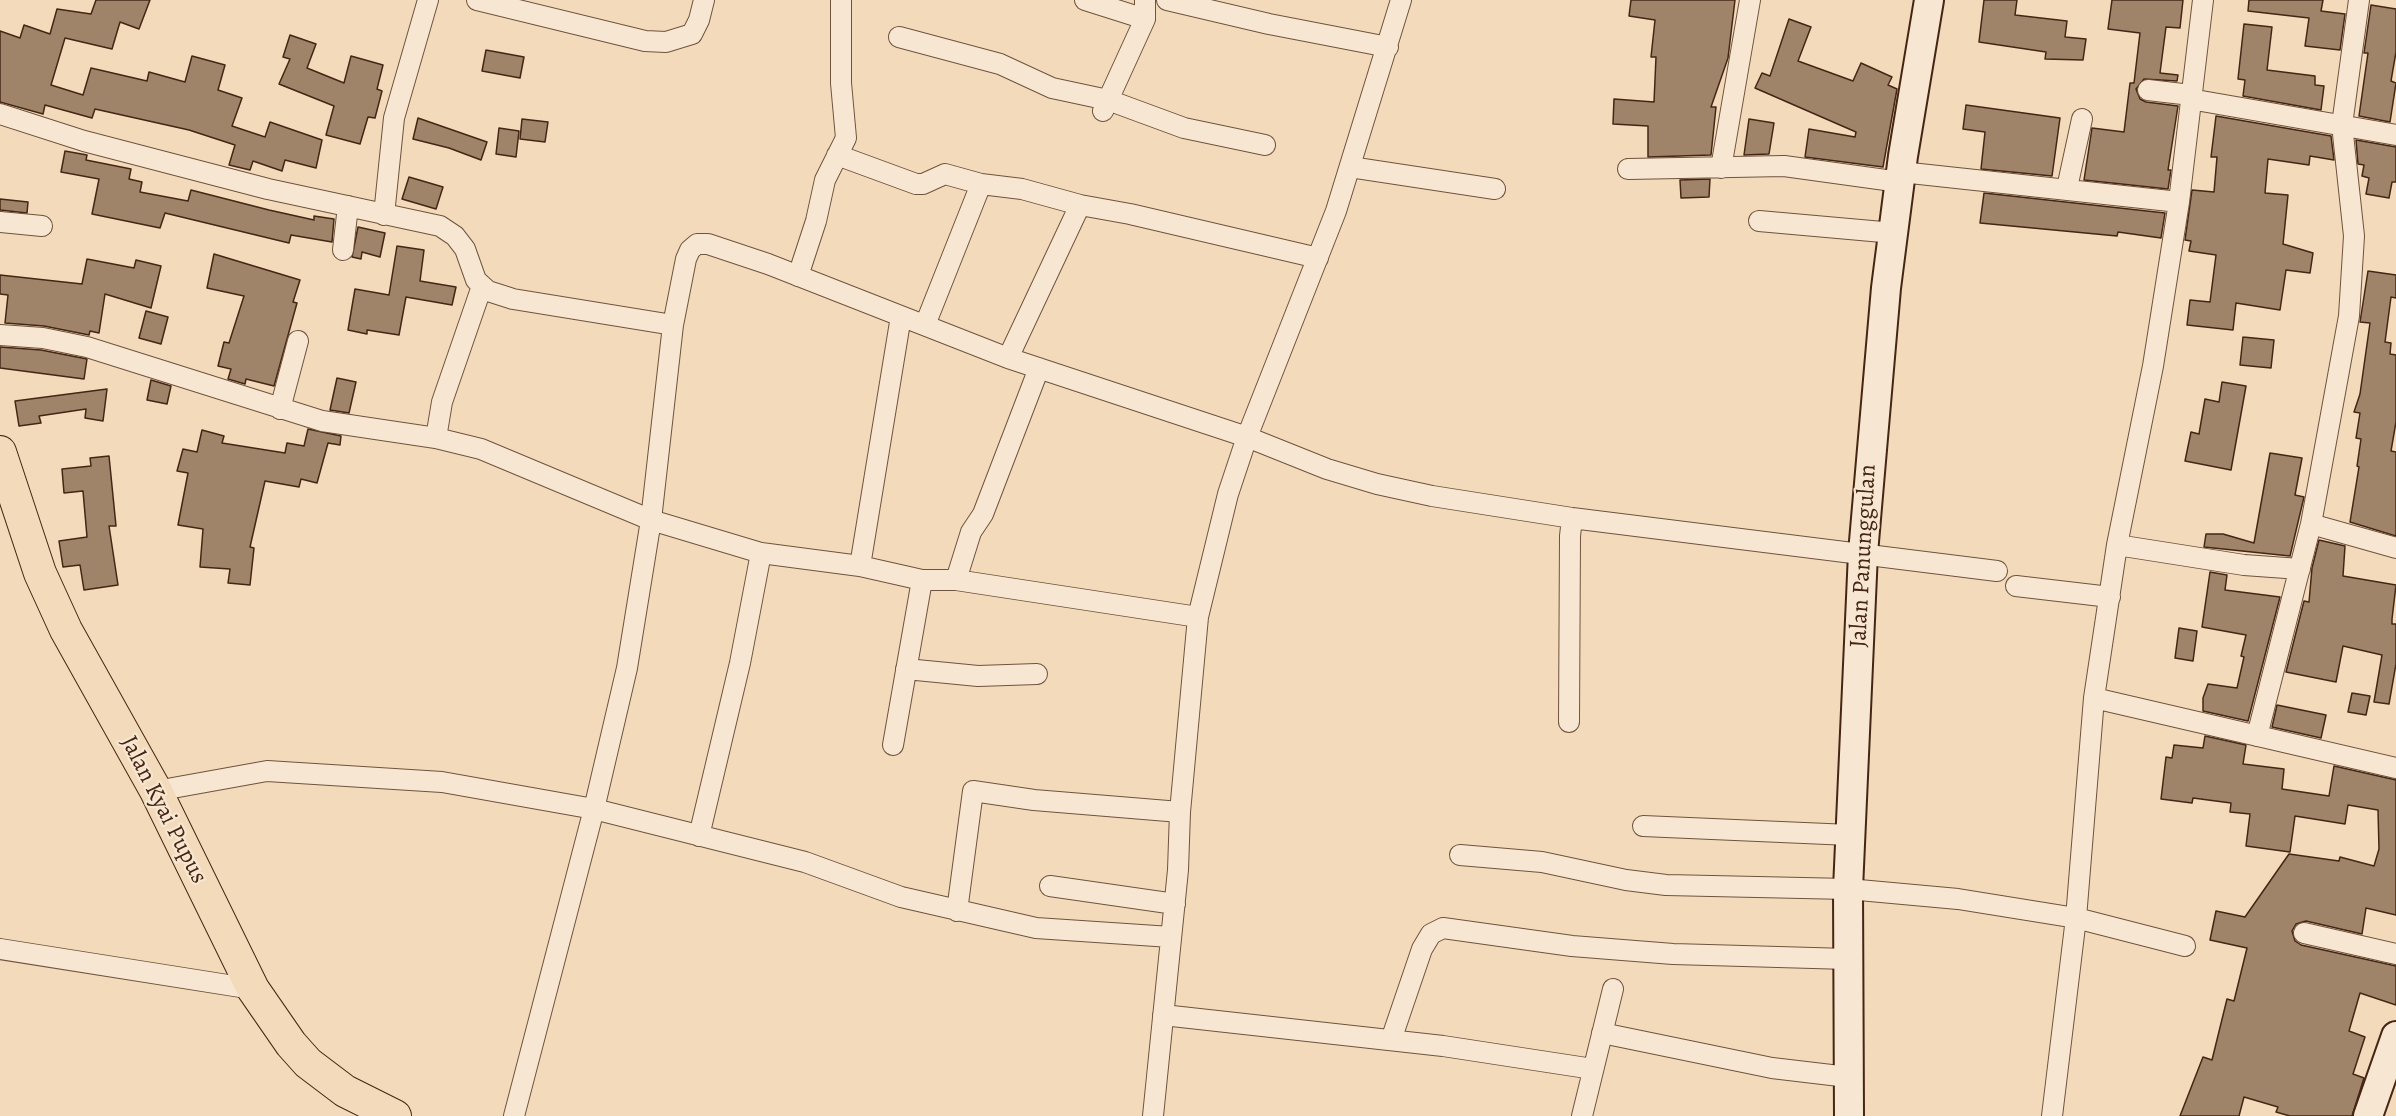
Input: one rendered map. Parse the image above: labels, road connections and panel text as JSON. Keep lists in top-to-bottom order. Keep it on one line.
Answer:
{"streets":{"main road":["Jalan Panunggulan","Jalan Kyai Pupus"]}}
